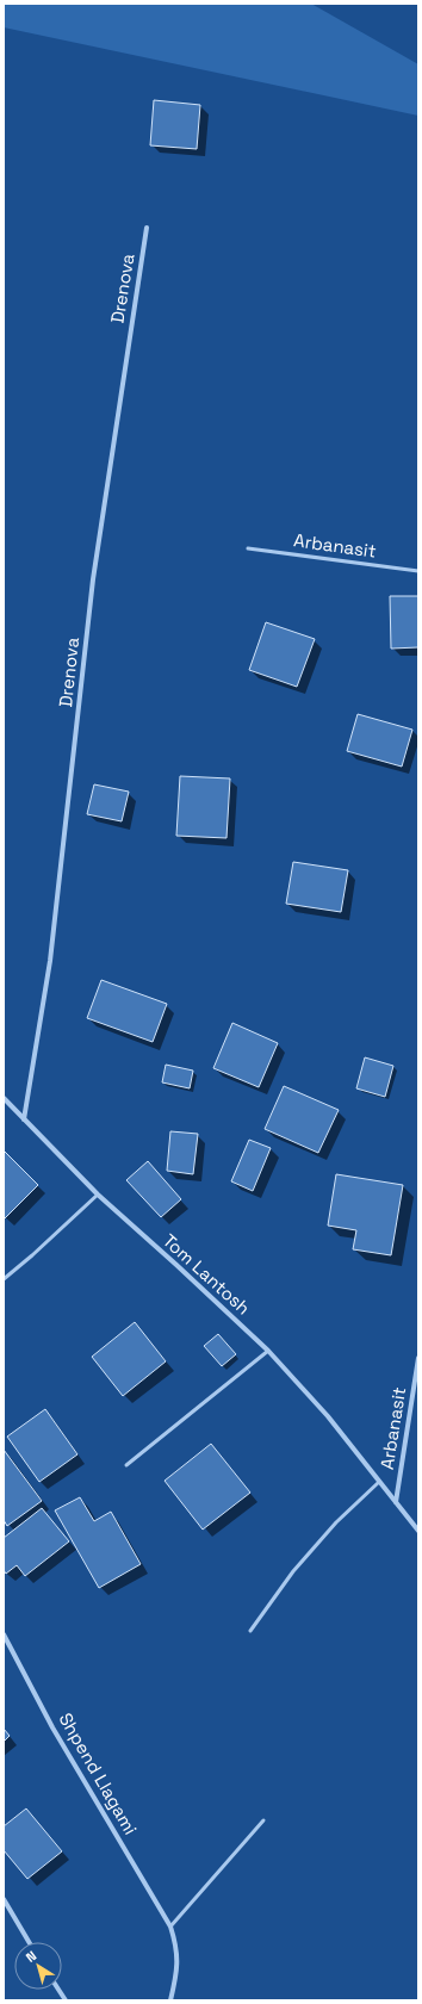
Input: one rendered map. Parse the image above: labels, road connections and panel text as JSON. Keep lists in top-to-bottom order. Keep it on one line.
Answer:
{"streets":{"street":["Drenova","Arbanasit","Tom Lantosh","Shpend Llagami"]},"crossings":[["Drenova","Tom Lantosh"],["Arbanasit","Tom Lantosh"]],"north":"top left"}
